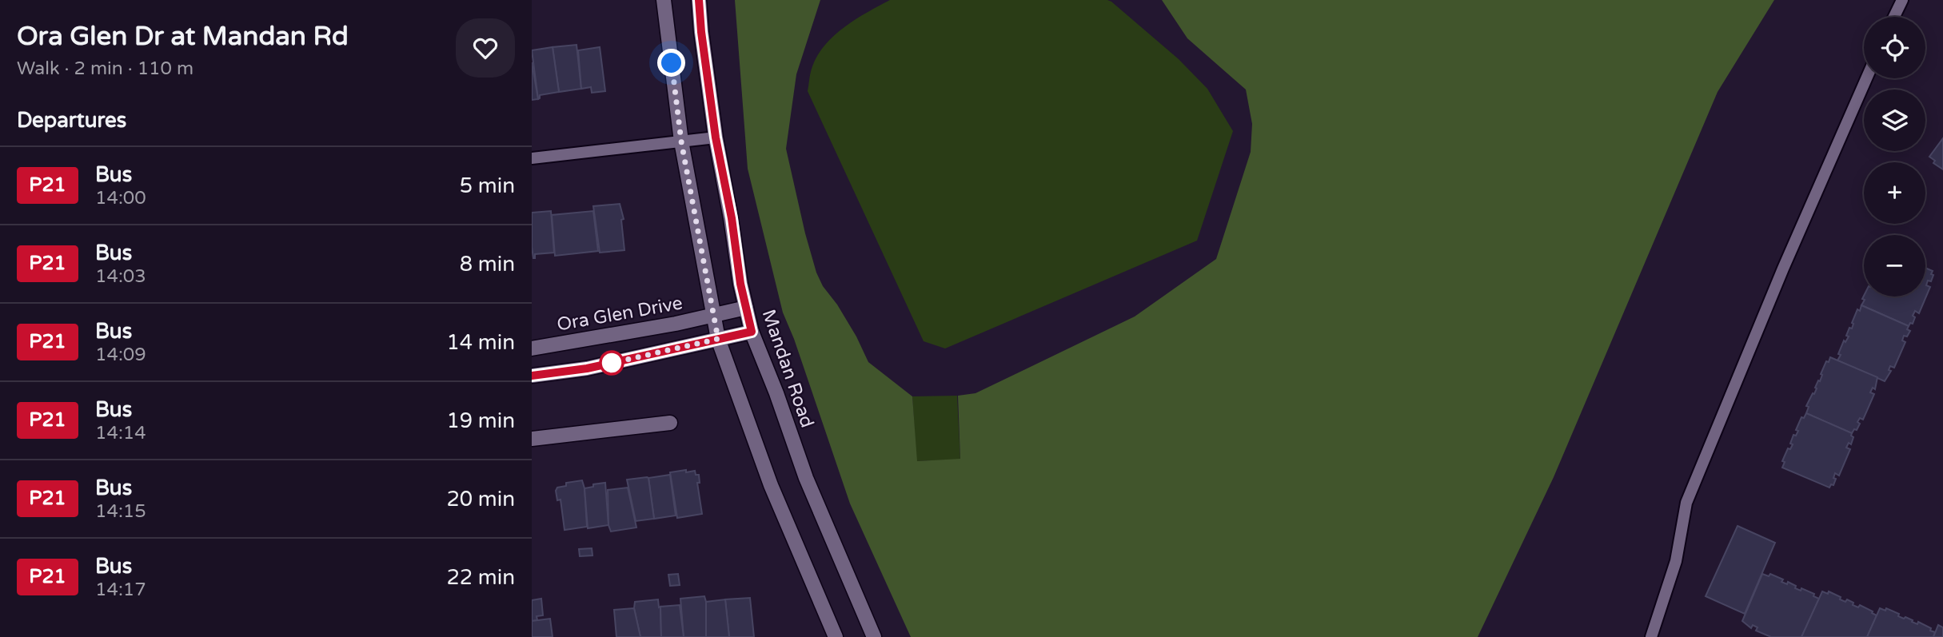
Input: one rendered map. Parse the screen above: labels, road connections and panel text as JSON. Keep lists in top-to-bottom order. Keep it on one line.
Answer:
{"streets":{"street":["Ora Glen Drive","Mandan Road"]},"crossings":[["Ora Glen Drive","Mandan Road"]],"lines":["bus line P21"],"page":{"heading":[["Ora Glen Dr at Mandan Rd","Walk · 2 min · 110 m"],"Departures"],"map_buttons":["+","−"],"list":[{"mark":"P21","name":"Bus","note":"14:00","value":"5 min"},{"mark":"P21","name":"Bus","note":"14:03","value":"8 min"},{"mark":"P21","name":"Bus","note":"14:09","value":"14 min"},{"mark":"P21","name":"Bus","note":"14:14","value":"19 min"},{"mark":"P21","name":"Bus","note":"14:15","value":"20 min"},{"mark":"P21","name":"Bus","note":"14:17","value":"22 min"}]}}
